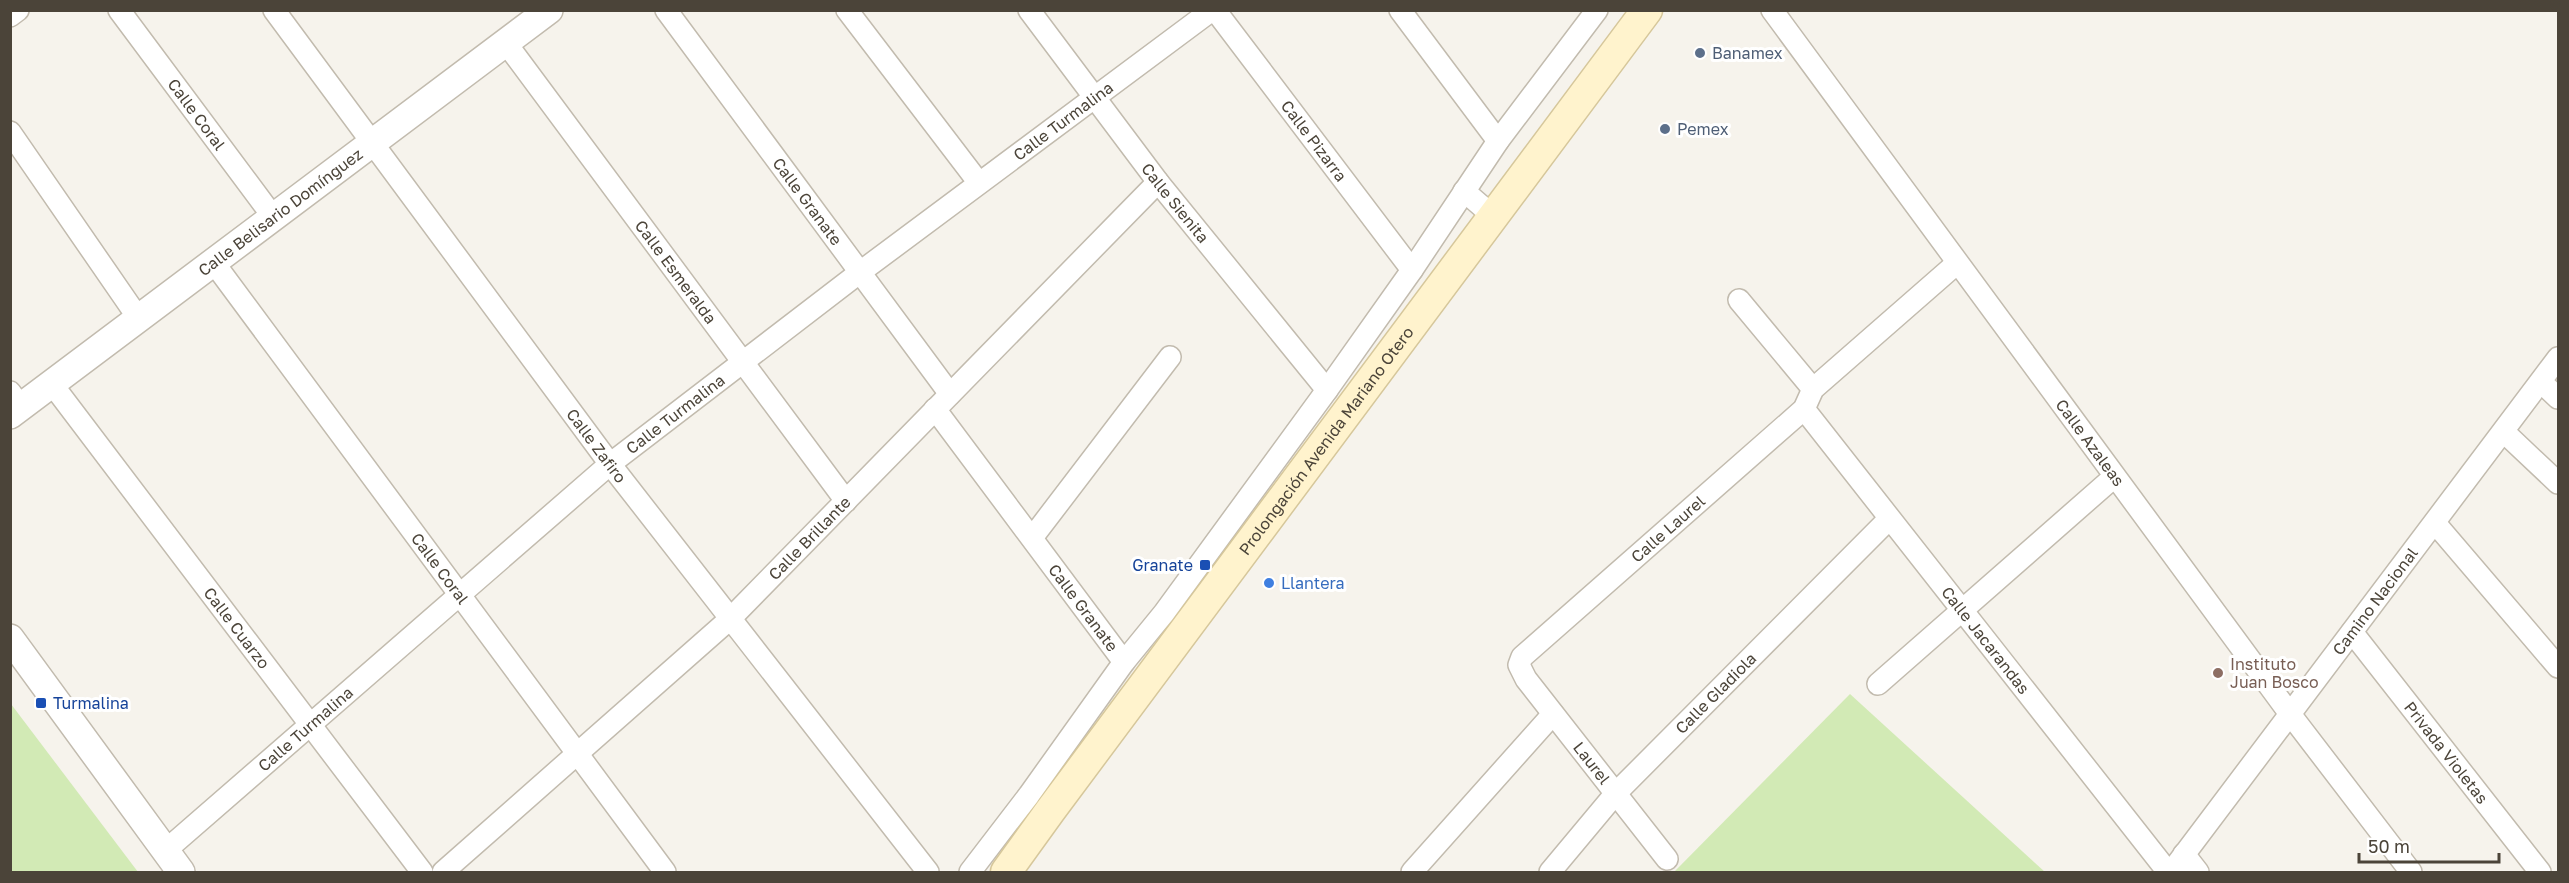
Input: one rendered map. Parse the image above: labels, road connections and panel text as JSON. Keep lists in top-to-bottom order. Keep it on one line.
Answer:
{"streets":{"main road":["Prolongación Avenida Mariano Otero"],"street":["Calle Coral","Calle Turmalina","Calle Pizarra","Calle Sienita","Calle Granate","Calle Belisario Domínguez","Calle Esmeralda","Calle Azaleas","Calle Zafiro","Calle Laurel","Calle Brillante","Camino Nacional","Calle Cuarzo","Calle Jacarandas","Calle Gladiola","Privada Violetas","Laurel"]},"crossings":[["Calle Coral","Calle Turmalina"],["Calle Coral","Calle Belisario Domínguez"],["Calle Coral","Calle Brillante"],["Calle Turmalina","Calle Pizarra"],["Calle Turmalina","Calle Sienita"],["Calle Turmalina","Calle Granate"],["Calle Turmalina","Calle Esmeralda"],["Calle Turmalina","Calle Zafiro"],["Calle Turmalina","Calle Cuarzo"],["Calle Sienita","Calle Brillante"],["Calle Granate","Calle Brillante"],["Calle Belisario Domínguez","Calle Esmeralda"],["Calle Belisario Domínguez","Calle Zafiro"],["Calle Belisario Domínguez","Calle Cuarzo"],["Calle Esmeralda","Calle Brillante"],["Calle Azaleas","Calle Laurel"],["Calle Azaleas","Camino Nacional"],["Calle Zafiro","Calle Brillante"],["Calle Laurel","Calle Jacarandas"],["Calle Laurel","Laurel"],["Camino Nacional","Calle Jacarandas"],["Camino Nacional","Privada Violetas"],["Calle Jacarandas","Calle Gladiola"],["Calle Gladiola","Laurel"]],"places":{"other":["Banamex","Pemex","Llantera","Instituto Juan Bosco"],"transit":["Granate","Turmalina"]},"scale_bar":"50 m"}
